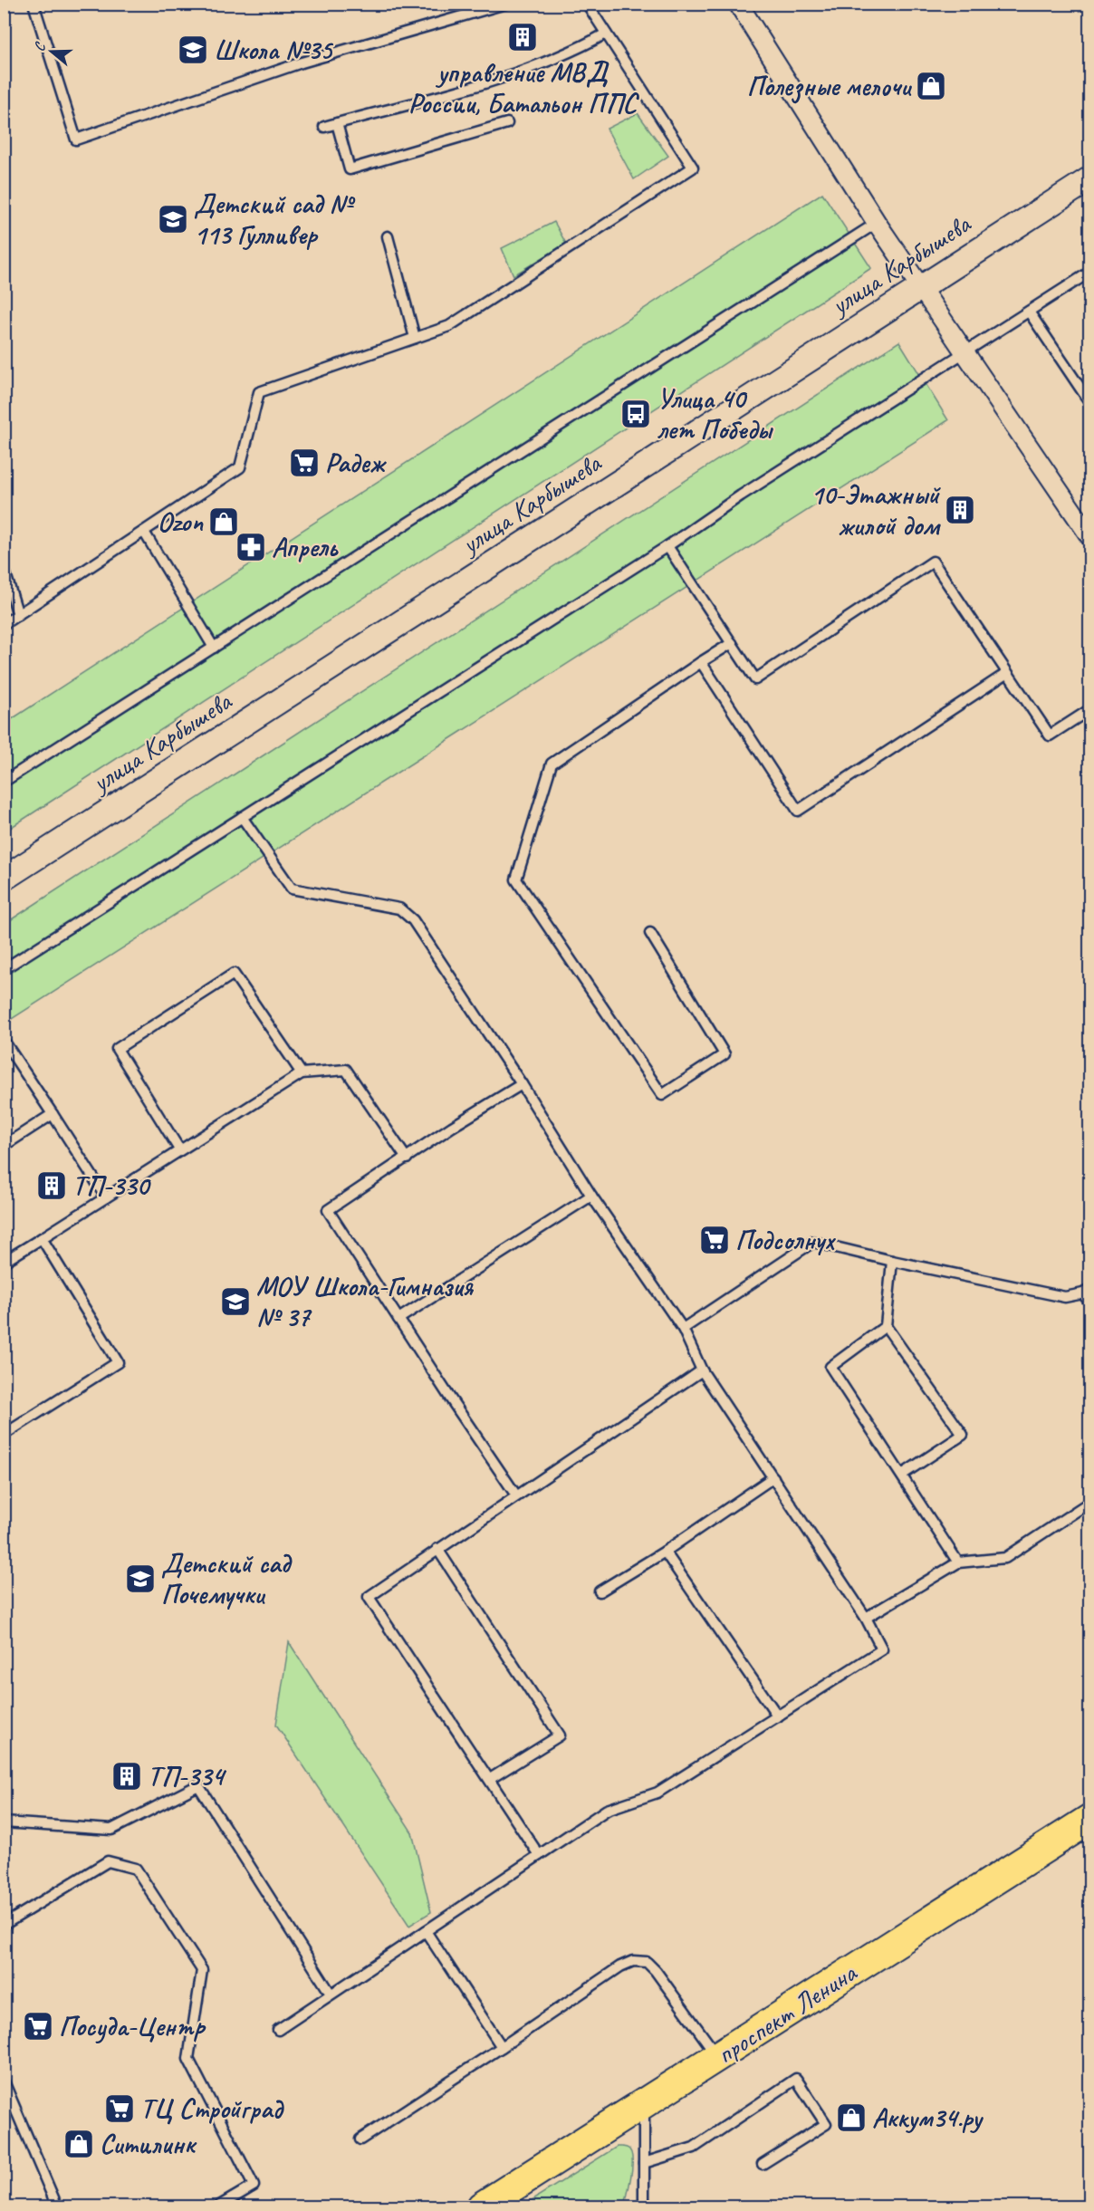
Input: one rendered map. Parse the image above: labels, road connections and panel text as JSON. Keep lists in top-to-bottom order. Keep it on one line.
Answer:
{"streets":{"main road":["проспект Ленина"],"street":["улица Карбышева"]},"places":{"building":["управление МВД России, Батальон ППС","10-Этажный жилой дом","ТП-330","ТП-334"],"school or university":["Школа №35","Детский сад № 113 Гулливер","МОУ Школа-Гимназия № 37","Детский сад Почемучки"],"shop":["Полезные мелочи","Ozon","Аккум34.ру","Ситилинк"],"bus stop":["Улица 40 лет Победы"],"supermarket":["Радеж","Подсолнух","Посуда-Центр","ТЦ Стройград"],"pharmacy":["Апрель"]},"north":"left"}
